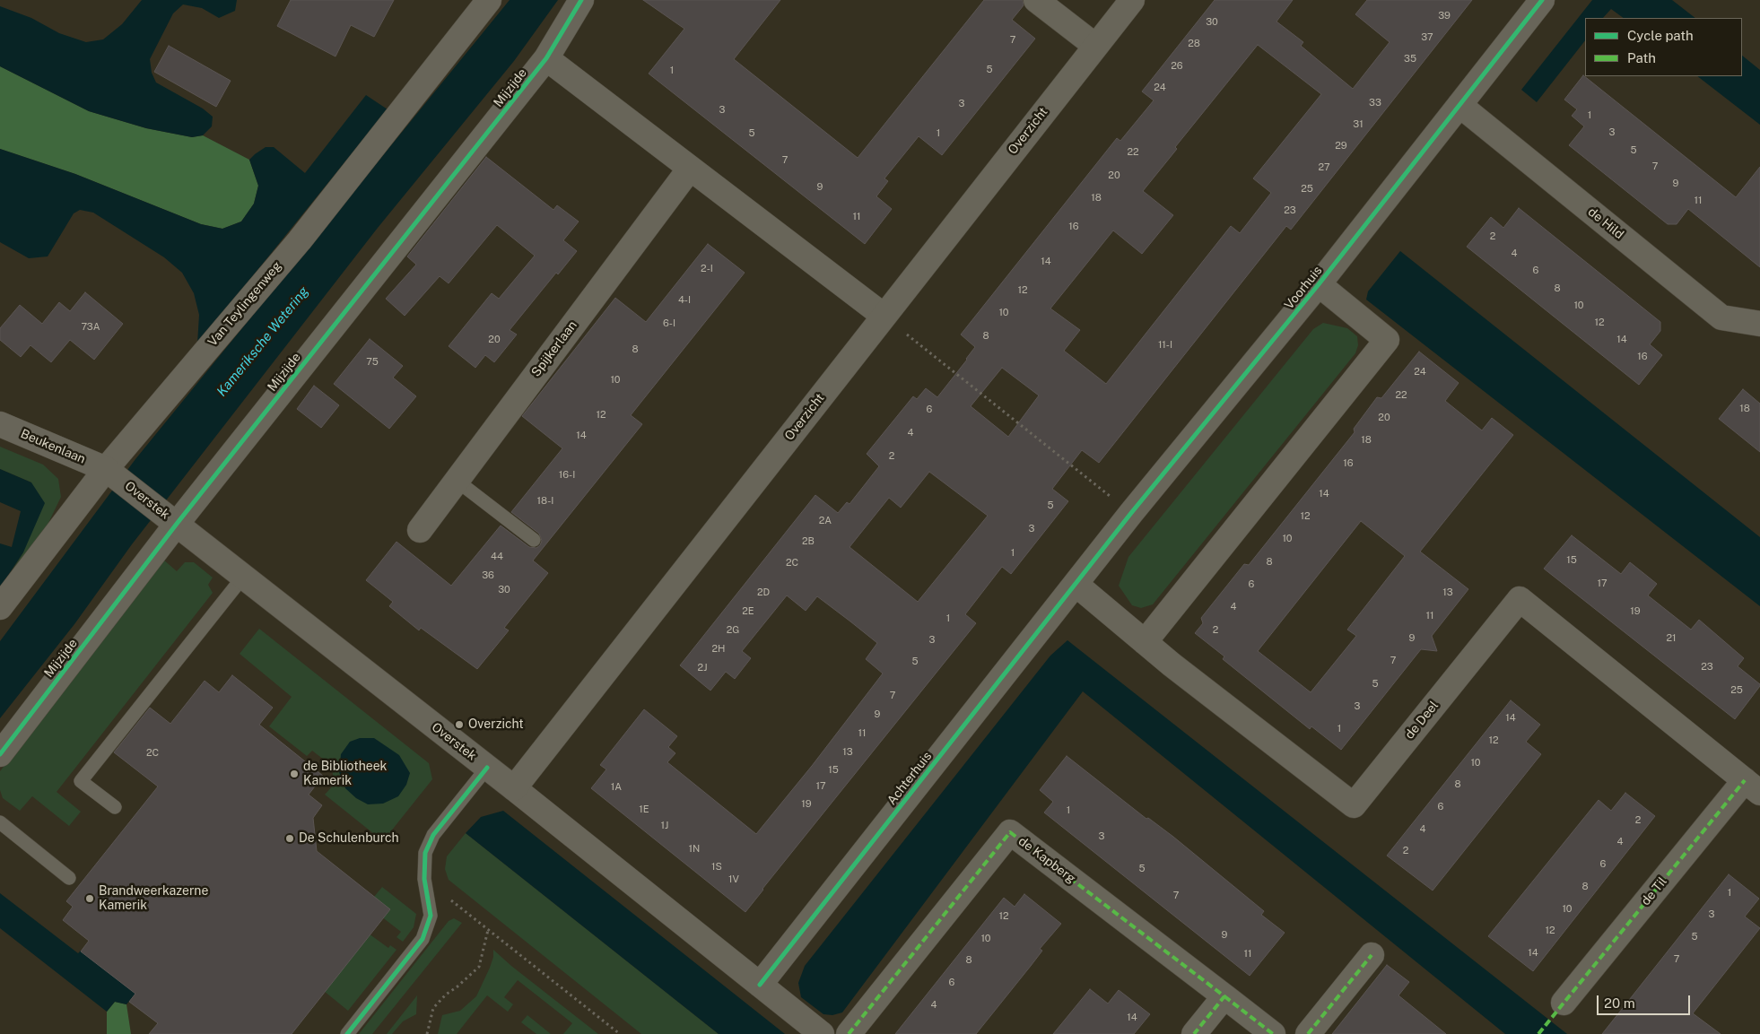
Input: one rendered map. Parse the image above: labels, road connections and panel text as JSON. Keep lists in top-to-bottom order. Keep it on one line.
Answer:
{"streets":{"street":["Mijzijde","Overzicht","de Hild","Voorhuis","Van Teylingenweg","Spijkerlaan","Beukenlaan","Overstek","de Deel","Achterhuis","de Kapberg","de Til"]},"crossings":[["Mijzijde","Overstek"],["Overzicht","Overstek"],["de Hild","Voorhuis"],["Voorhuis","de Deel"],["Voorhuis","Achterhuis"],["Van Teylingenweg","Beukenlaan"],["Van Teylingenweg","Overstek"],["Beukenlaan","Overstek"],["Overstek","Achterhuis"],["de Deel","Achterhuis"],["de Deel","de Til"]],"water":["Kameriksche Wetering"],"places":["Overzicht","de Bibliotheek Kamerik","De Schulenburch","Brandweerkazerne Kamerik"],"house_numbers":["39","30","37","7","28","35","26","5","1","24","33","3","3","1","31","3","5","1","29","5","22","7","7","27","20","9","9","25","18","11","23","11","16","2","4","14","2-I","6","8","12","4-I","10","10","12","6-I","73A","8","20","14","11-I","8","16","75","24","10","22","18","6","12","20","4","14","18","2","16","16-I","14","18-I","5","12","2A","3","10","2B","1","44","15","8","2C","36","17","6","30","2D","13","4","2E","19","11","1","2G","2","9","21","3","2H","7","5","23","2J","5","25","7","3","9","14","1","11","12","13","2C","10","15","8","17","1A","19","6","1E","1","2","1J","4","3","4","1N","2","6","1S","5","1V","8","1","7","10","3","12","12","9","5","10","14","11","7","8","6","4","14"],"legend":["Cycle path","Path"],"scale_bar":"20 m"}
